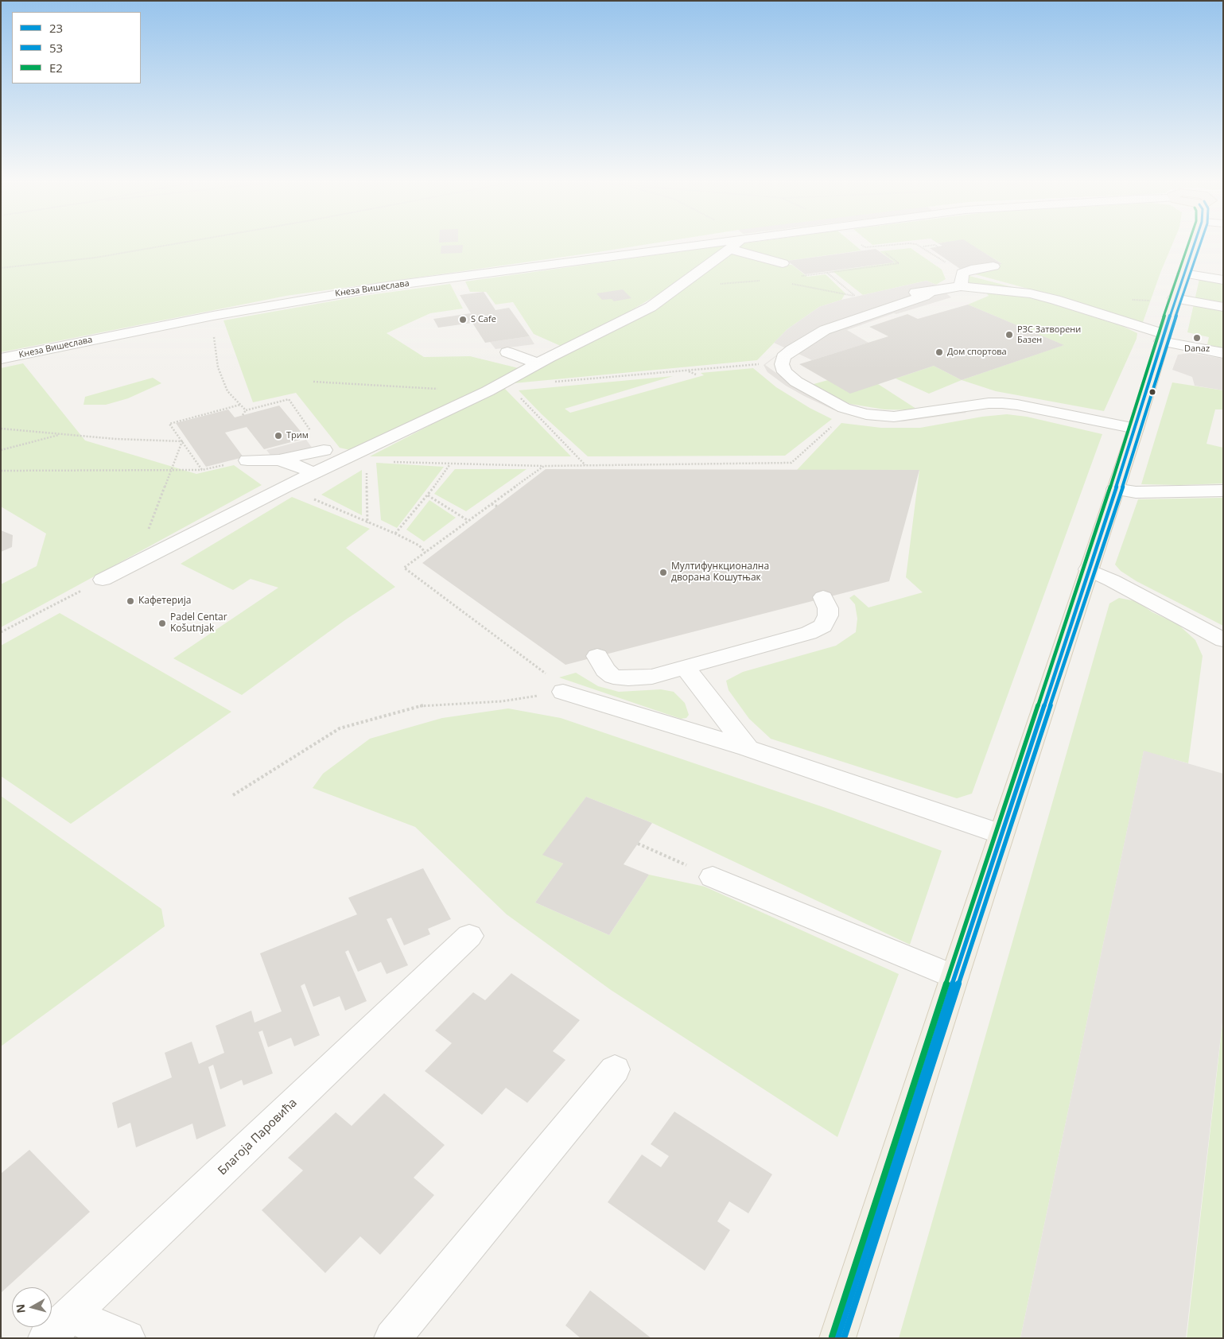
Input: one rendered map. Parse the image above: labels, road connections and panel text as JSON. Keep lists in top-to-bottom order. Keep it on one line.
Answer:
{"streets":{"street":["Кнеза Вишеслава","Благоја Паровића"]},"places":["S Cafe","РЗС Затворени Базен","Danaz","Дом спортова","Трим","Мултифункционална дворана Кошутњак","Кафетерија","Padel Centar Košutnjak"],"lines":["transit line 23","transit line 53","transit line E2"],"legend":["23","53","E2"],"north":"left"}
